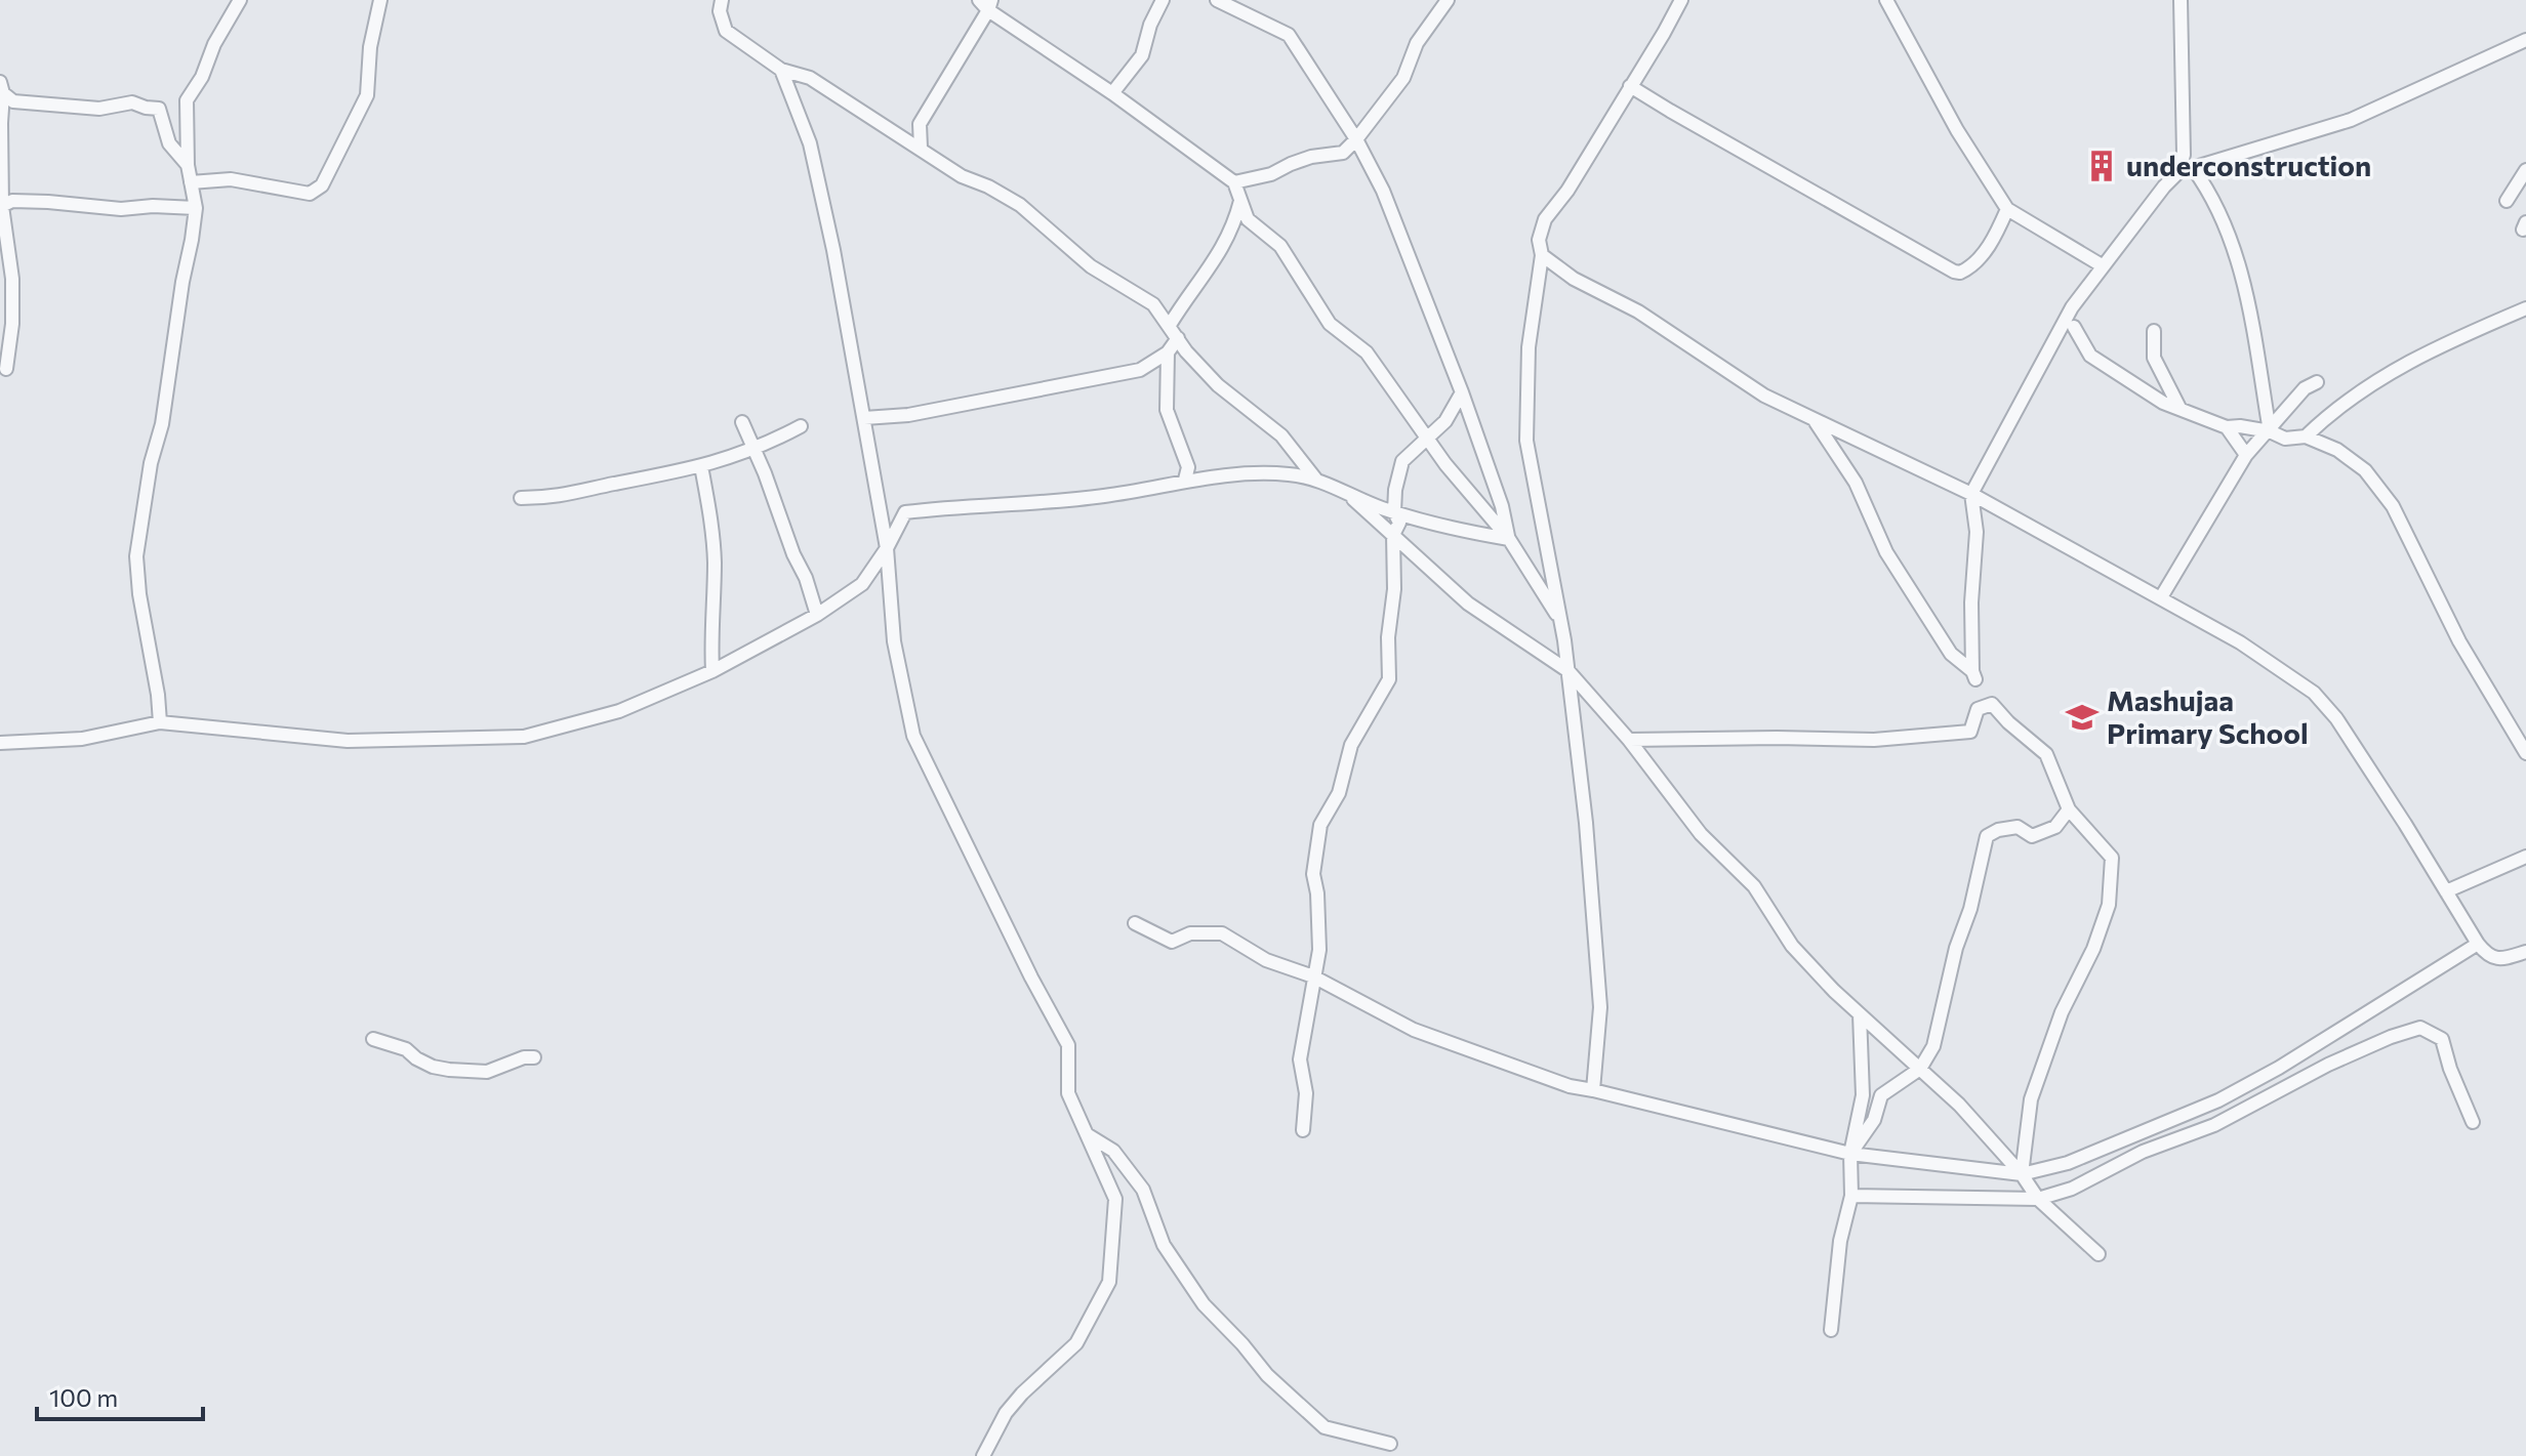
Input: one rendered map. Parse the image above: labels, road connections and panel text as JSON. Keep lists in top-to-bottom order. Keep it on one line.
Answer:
{"places":{"building":["underconstruction"],"school or university":["Mashujaa Primary School"]},"scale_bar":"100 m"}
